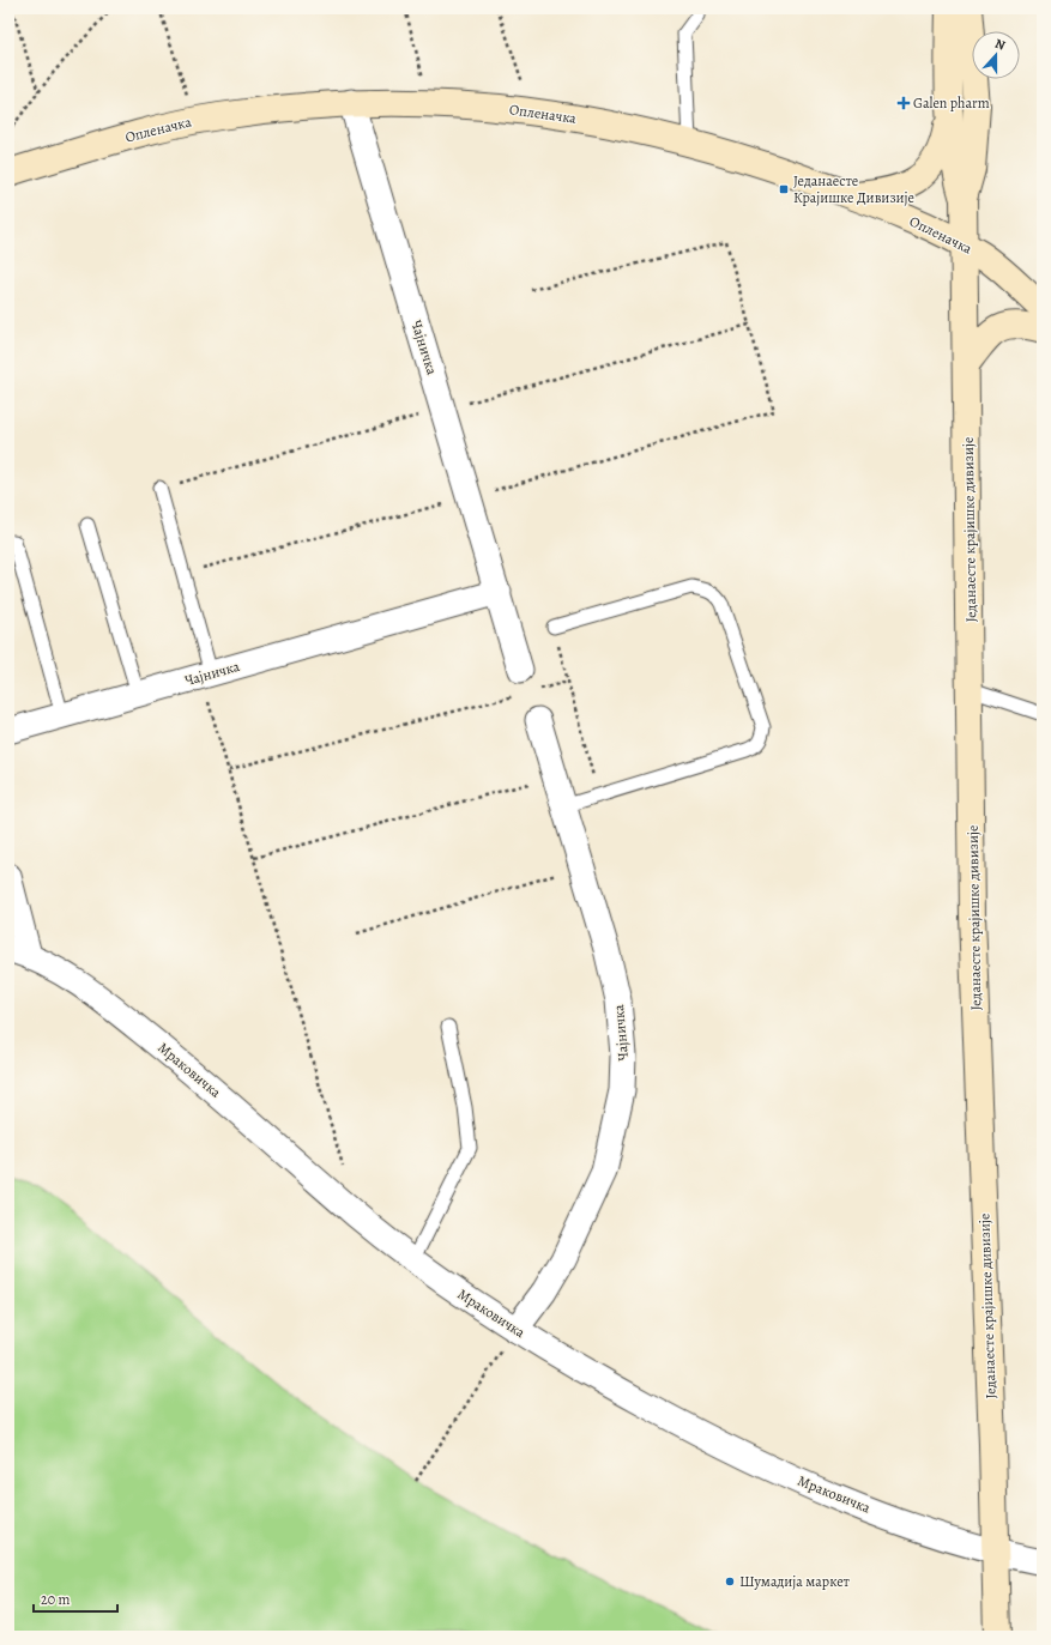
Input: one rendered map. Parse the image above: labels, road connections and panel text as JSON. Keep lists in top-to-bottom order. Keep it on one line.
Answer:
{"streets":{"street":["Опленачка","Чајничка","Једанаесте крајишке дивизије","Мраковичка"]},"crossings":[["Опленачка","Чајничка"],["Опленачка","Једанаесте крајишке дивизије"],["Чајничка","Мраковичка"],["Једанаесте крајишке дивизије","Мраковичка"]],"places":{"health":["Galen pharm"],"transit":["Једанаесте Крајишке Дивизије"],"other":["Шумадија маркет"]},"scale_bar":"20 m","north":"top"}
